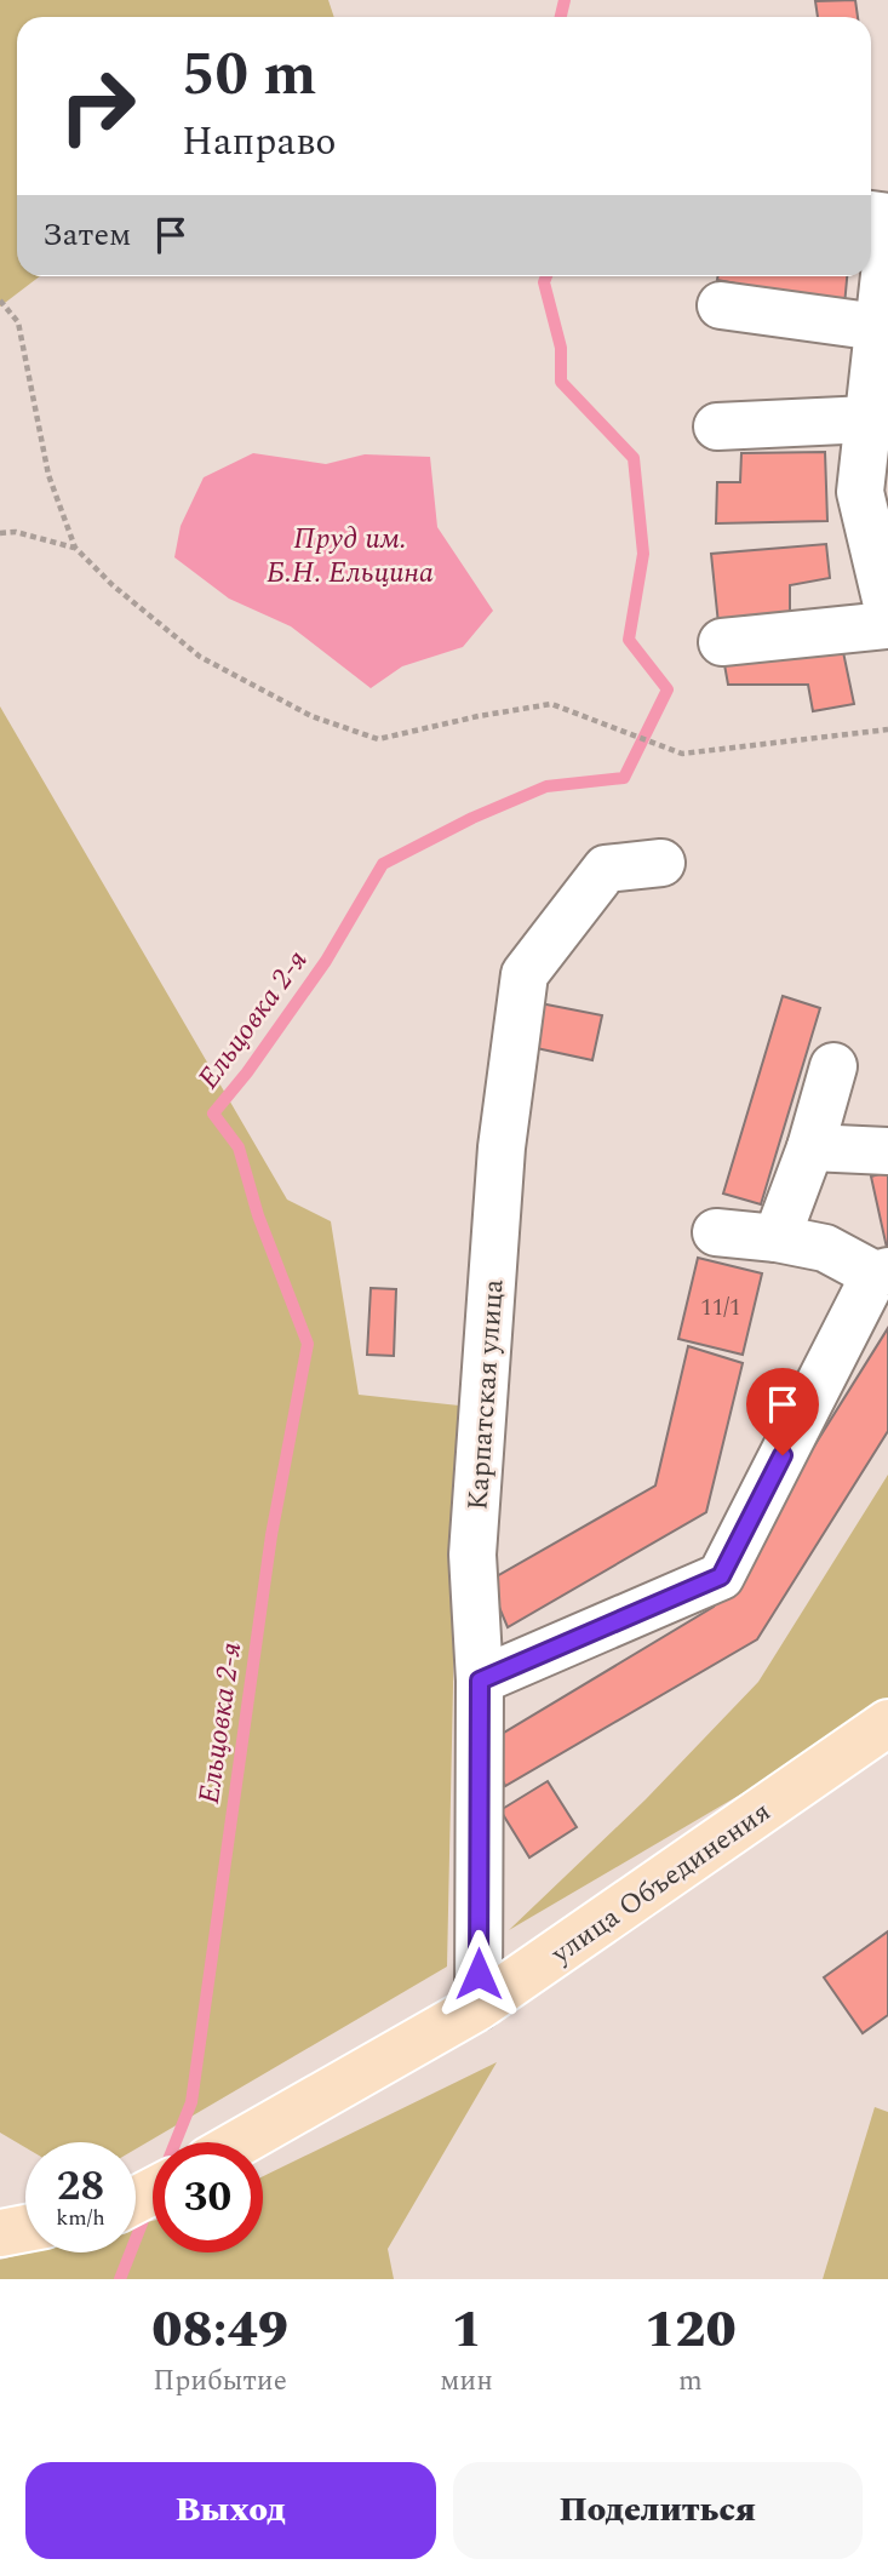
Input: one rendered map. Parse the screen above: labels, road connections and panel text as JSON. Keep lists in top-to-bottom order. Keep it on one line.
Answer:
{"streets":{"main road":["улица Объединения"],"street":["Карпатская улица"]},"crossings":[["Карпатская улица","улица Объединения"]],"water":["Пруд им. Б.Н. Ельцина","Ельцовка 2-я"],"house_numbers":["11/1"],"page":{"turn":["50 m","Направо"],"then":"Затем","speed":"28 km/h","limit":"30","eta":["08:49","Прибытие","1","мин","120","m"],"buttons":["Выход","Поделиться"]}}
